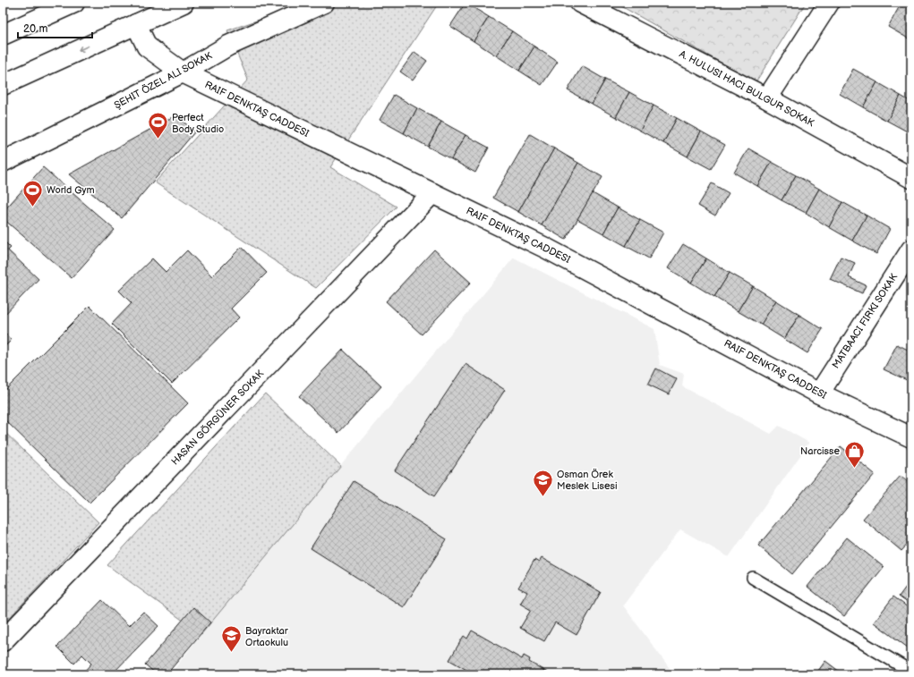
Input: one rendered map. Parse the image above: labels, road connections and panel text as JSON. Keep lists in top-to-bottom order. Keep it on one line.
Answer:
{"streets":{"main road":["ŞEHIT ÖZEL ALI SOKAK","RAIF DENKTAŞ CADDESI","HASAN GÖRGÜNER SOKAK"]},"crossings":[["ŞEHIT ÖZEL ALI SOKAK","RAIF DENKTAŞ CADDESI"],["RAIF DENKTAŞ CADDESI","HASAN GÖRGÜNER SOKAK"]],"places":{"sports":["Perfect Body Studio","World Gym"],"shop":["Narcisse"],"school or university":["Osman Örek Meslek Lisesi","Bayraktar Ortaokulu"]},"scale_bar":"20 m"}
